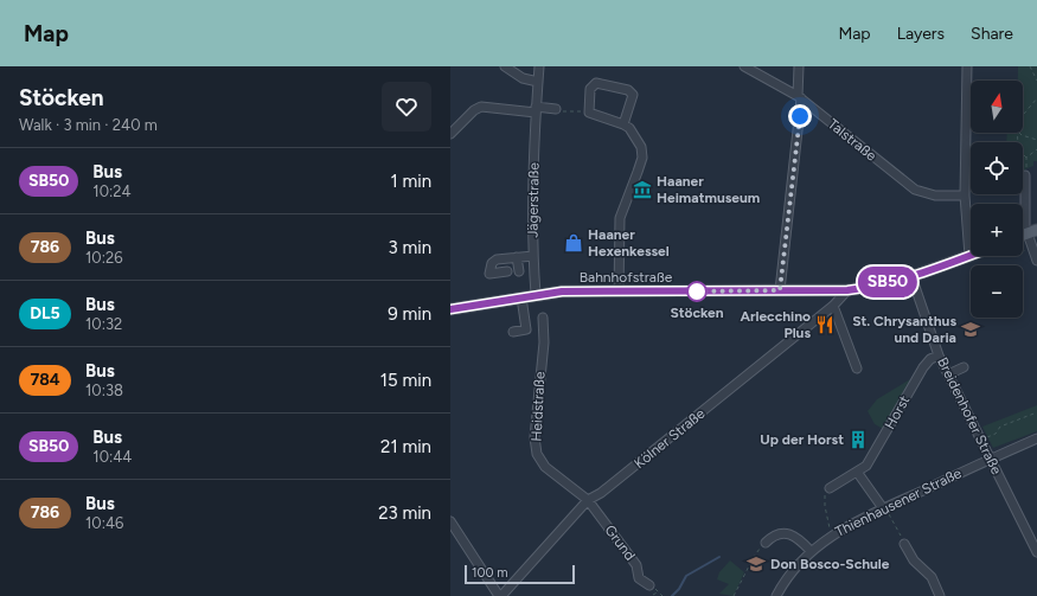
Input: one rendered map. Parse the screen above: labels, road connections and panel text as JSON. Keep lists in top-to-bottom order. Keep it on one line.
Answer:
{"streets":{"main road":["Bahnhofstraße"],"street":["Talstraße","Jägerstraße","Heidstraße","Horst","Breidenhofer Straße","Kölner Straße","Thienhausener Straße","Grund"]},"crossings":[["Jägerstraße","Bahnhofstraße"],["Bahnhofstraße","Breidenhofer Straße"],["Bahnhofstraße","Kölner Straße"],["Heidstraße","Kölner Straße"],["Heidstraße","Grund"],["Horst","Breidenhofer Straße"],["Breidenhofer Straße","Thienhausener Straße"],["Kölner Straße","Grund"]],"places":{"museum":["Haaner Heimatmuseum"],"shop":["Haaner Hexenkessel"],"other":["Stöcken"],"restaurant":["Arlecchino Plus"],"school or university":["St. Chrysanthus und Daria","Don Bosco-Schule"],"building":["Up der Horst"]},"lines":["bus line SB50"],"scale_bar":"100 m","north":"top","page":{"header":"Map","nav":["Map","Layers","Share"],"heading":["Stöcken","Walk · 3 min · 240 m"],"on_map":"SB50","map_buttons":["+","−"],"list":[{"mark":"SB50","name":"Bus","note":"10:24","value":"1 min"},{"mark":"786","name":"Bus","note":"10:26","value":"3 min"},{"mark":"DL5","name":"Bus","note":"10:32","value":"9 min"},{"mark":"784","name":"Bus","note":"10:38","value":"15 min"},{"mark":"SB50","name":"Bus","note":"10:44","value":"21 min"},{"mark":"786","name":"Bus","note":"10:46","value":"23 min"}],"scale":"100 m"}}
